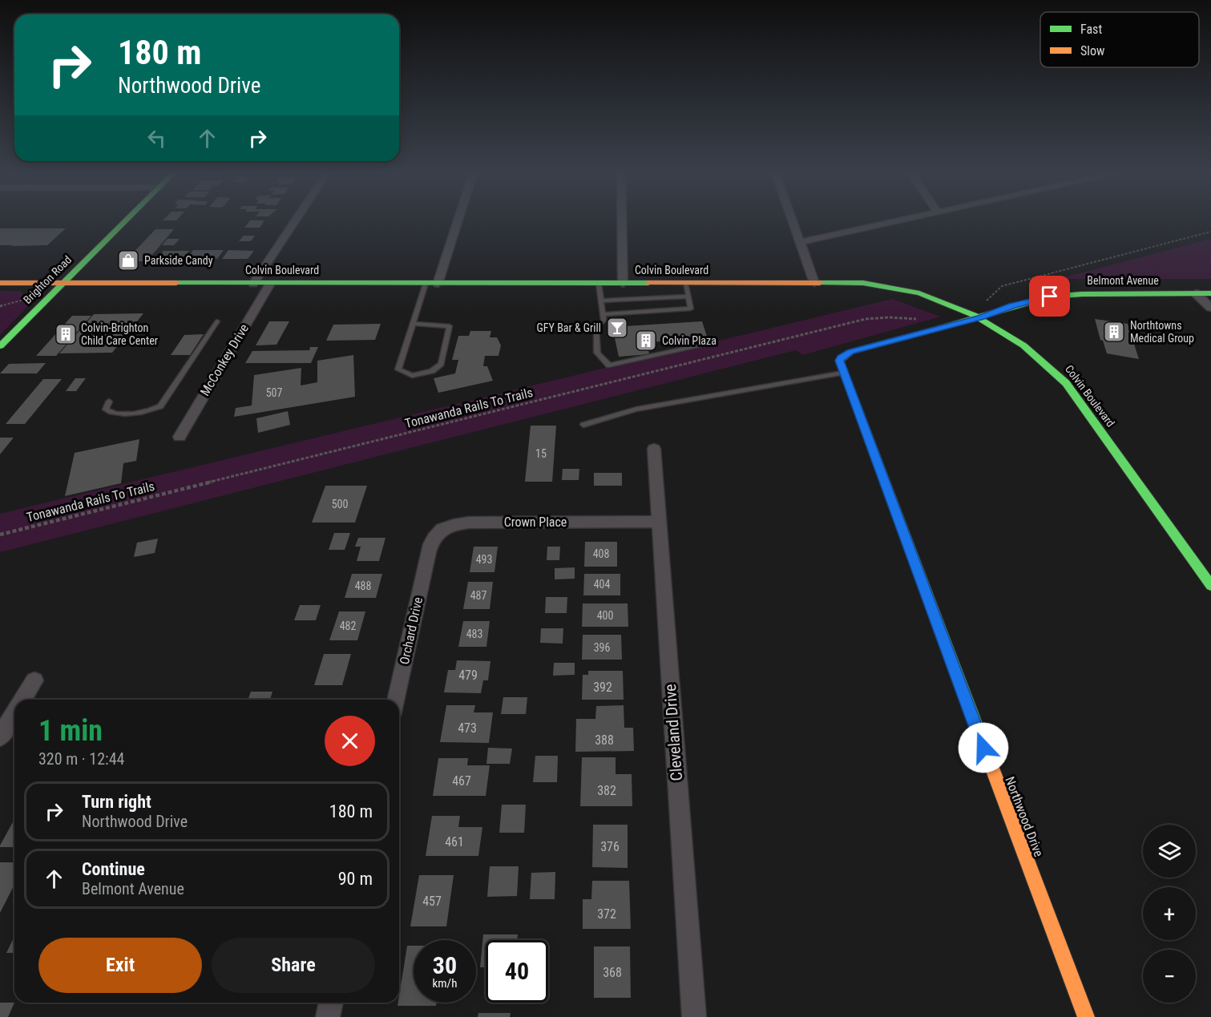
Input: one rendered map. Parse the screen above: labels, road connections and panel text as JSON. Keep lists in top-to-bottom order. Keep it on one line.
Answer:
{"streets":{"street":["Colvin Boulevard","Brighton Road","Belmont Avenue","McConkey Drive","Crown Place","Orchard Drive","Cleveland Drive","Northwood Drive"],"path":["Tonawanda Rails To Trails"]},"crossings":[["Colvin Boulevard","Brighton Road"],["Colvin Boulevard","Belmont Avenue"],["Colvin Boulevard","McConkey Drive"],["Crown Place","Orchard Drive"],["Crown Place","Cleveland Drive"]],"places":{"shop":["Parkside Candy"],"bar":["GFY Bar & Grill"],"building":["Northtowns Medical Group","Colvin-Brighton Child Care Center","Colvin Plaza"]},"house_numbers":["507","15","500","408","493","404","488","487","400","482","483","396","479","392","473","388","467","382","461","376","457","372","368"],"legend":["Fast","Slow"],"page":{"turn":["180 m","Northwood Drive"],"heading":["1 min","320 m · 12:44"],"list":[{"name":"Turn right","note":"Northwood Drive","value":"180 m"},{"name":"Continue","note":"Belmont Avenue","value":"90 m"}],"map_buttons":["+","−"],"buttons":["Exit","Share"],"speed":"30 km/h","limit":"40"}}
